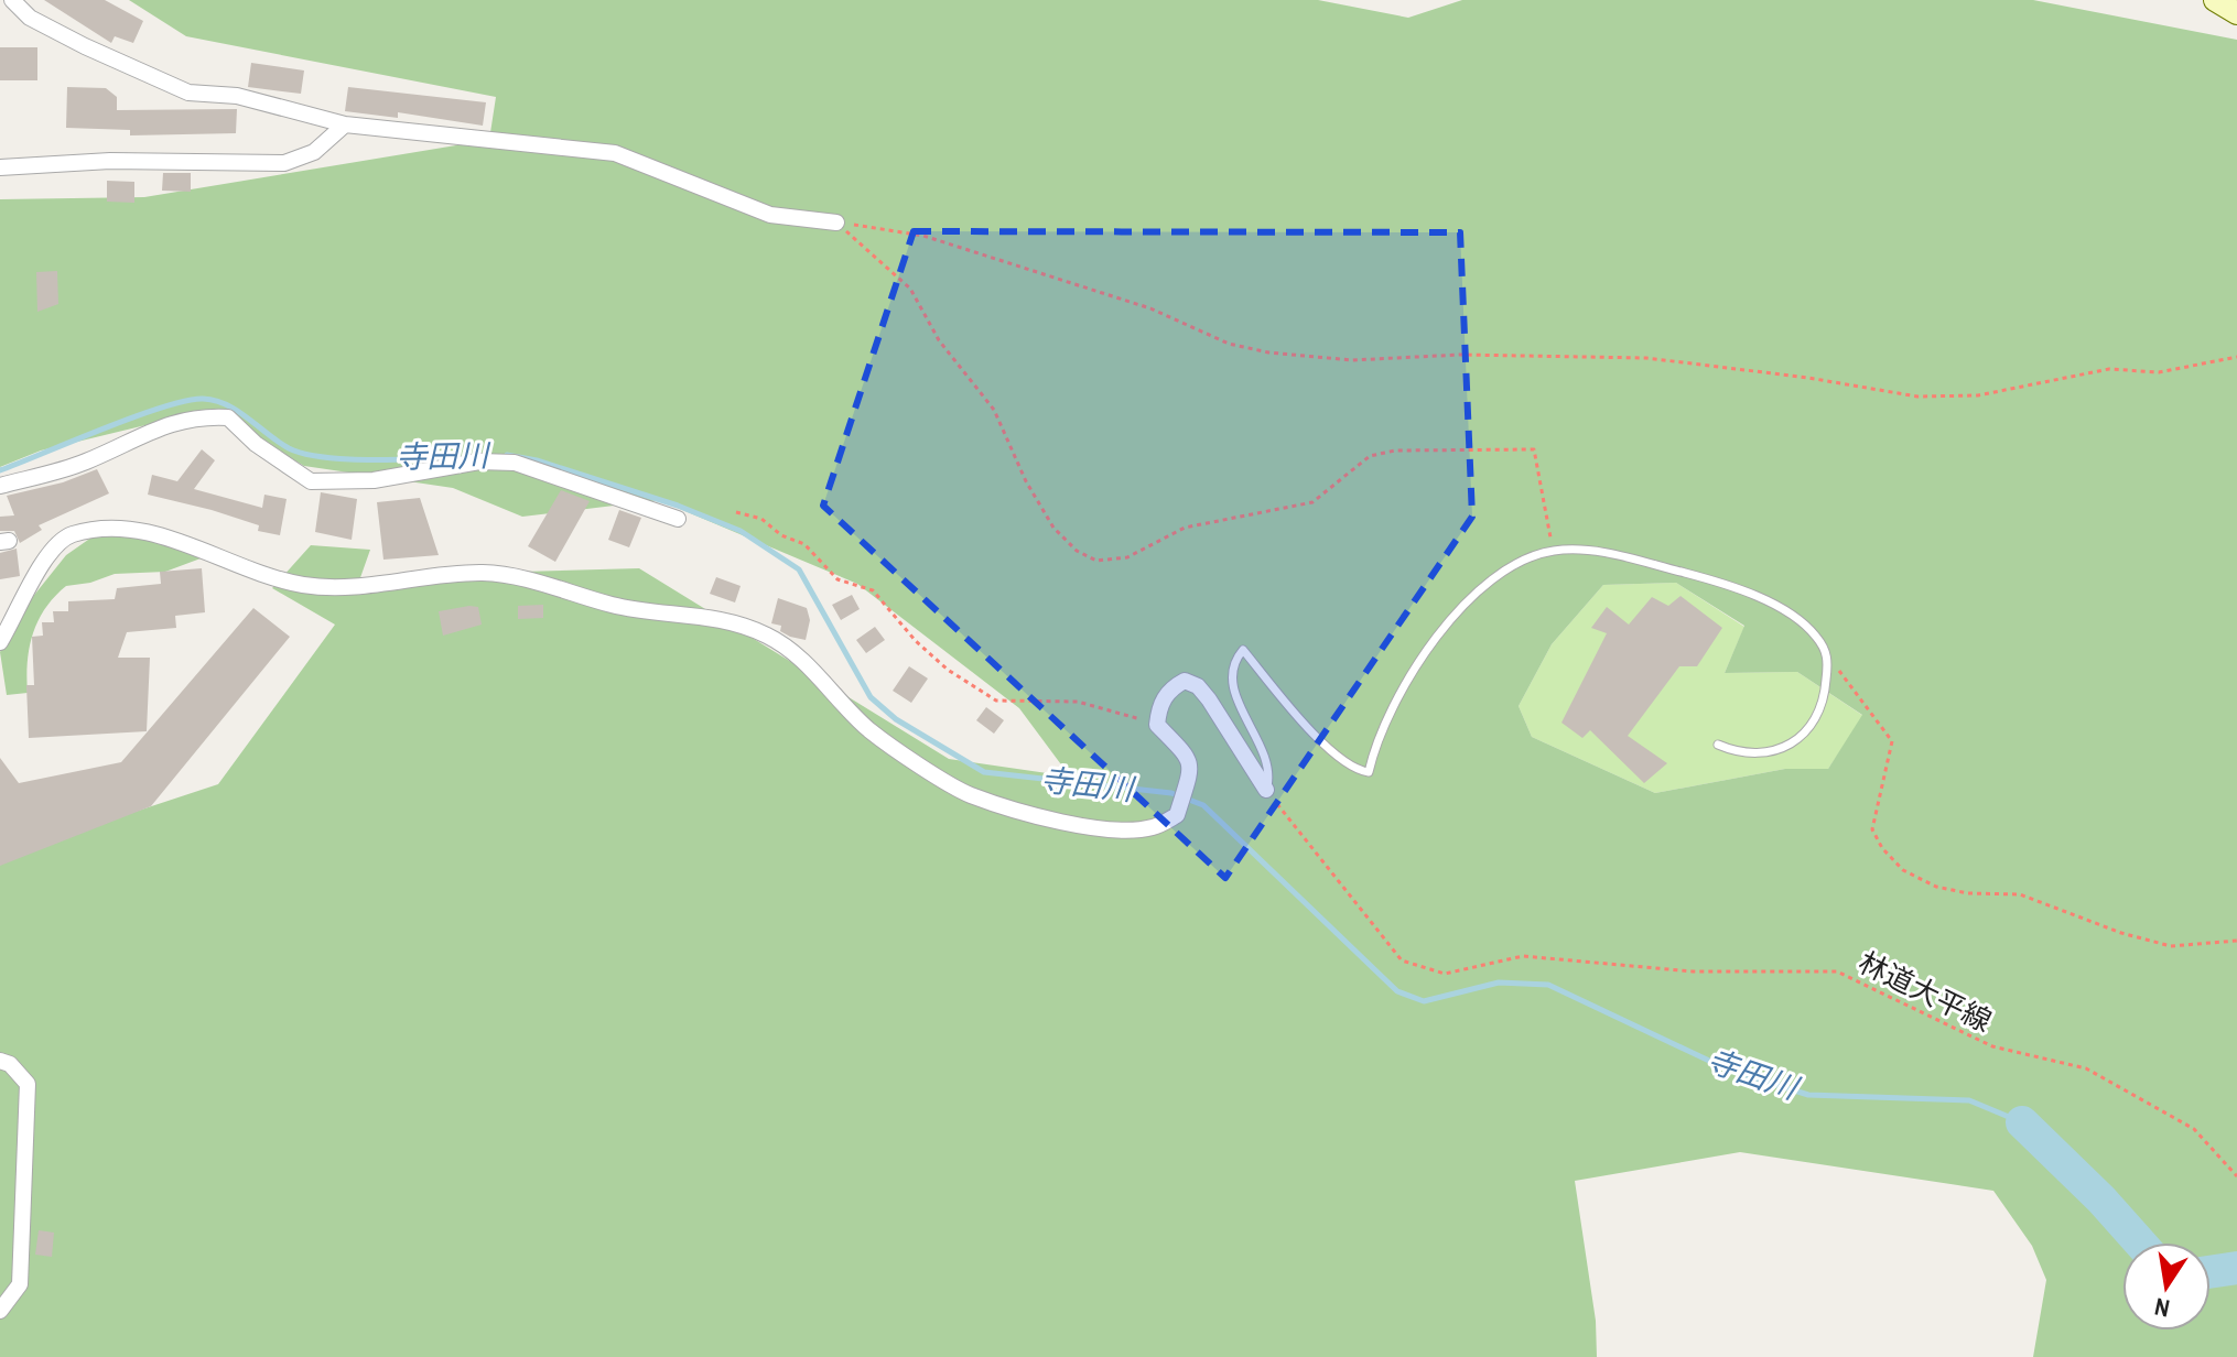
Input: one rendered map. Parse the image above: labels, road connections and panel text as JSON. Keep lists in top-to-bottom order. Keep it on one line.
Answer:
{"streets":{"path":["林道大平線"]},"water":["寺田川"],"north":"bottom"}
